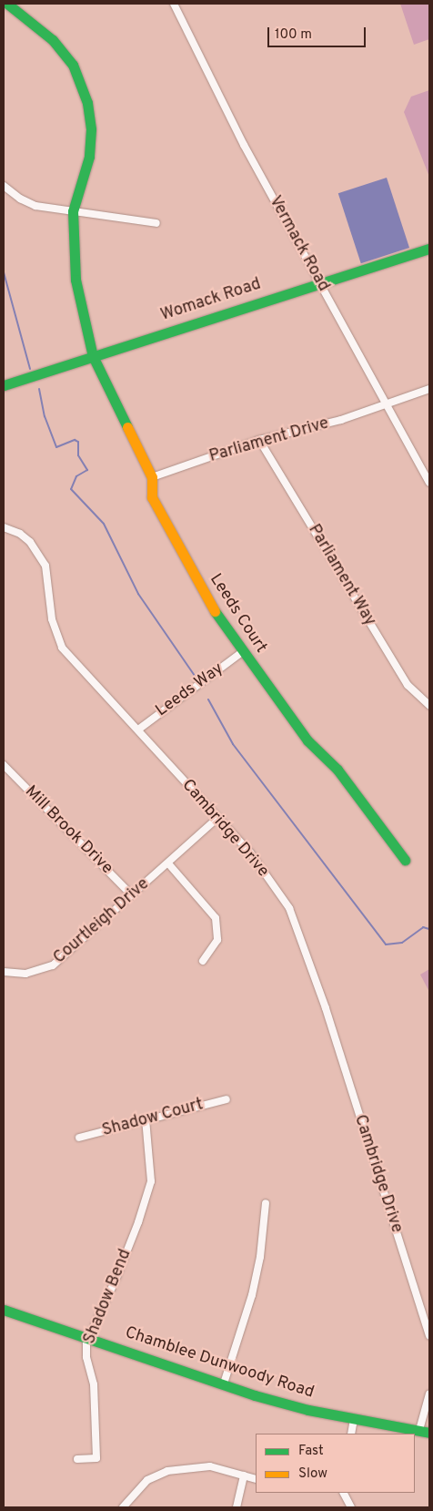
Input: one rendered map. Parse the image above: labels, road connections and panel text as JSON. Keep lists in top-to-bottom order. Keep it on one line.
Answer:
{"streets":{"street":["Vermack Road","Womack Road","Parliament Drive","Parliament Way","Leeds Court","Leeds Way","Cambridge Drive","Mill Brook Drive","Courtleigh Drive","Shadow Court","Shadow Bend","Chamblee Dunwoody Road"]},"crossings":[["Vermack Road","Womack Road"],["Vermack Road","Parliament Drive"],["Womack Road","Leeds Court"],["Parliament Drive","Parliament Way"],["Parliament Drive","Leeds Court"],["Leeds Court","Leeds Way"],["Leeds Way","Cambridge Drive"],["Cambridge Drive","Courtleigh Drive"],["Mill Brook Drive","Courtleigh Drive"],["Shadow Court","Shadow Bend"],["Shadow Bend","Chamblee Dunwoody Road"]],"legend":["Fast","Slow"],"scale_bar":"100 m"}
